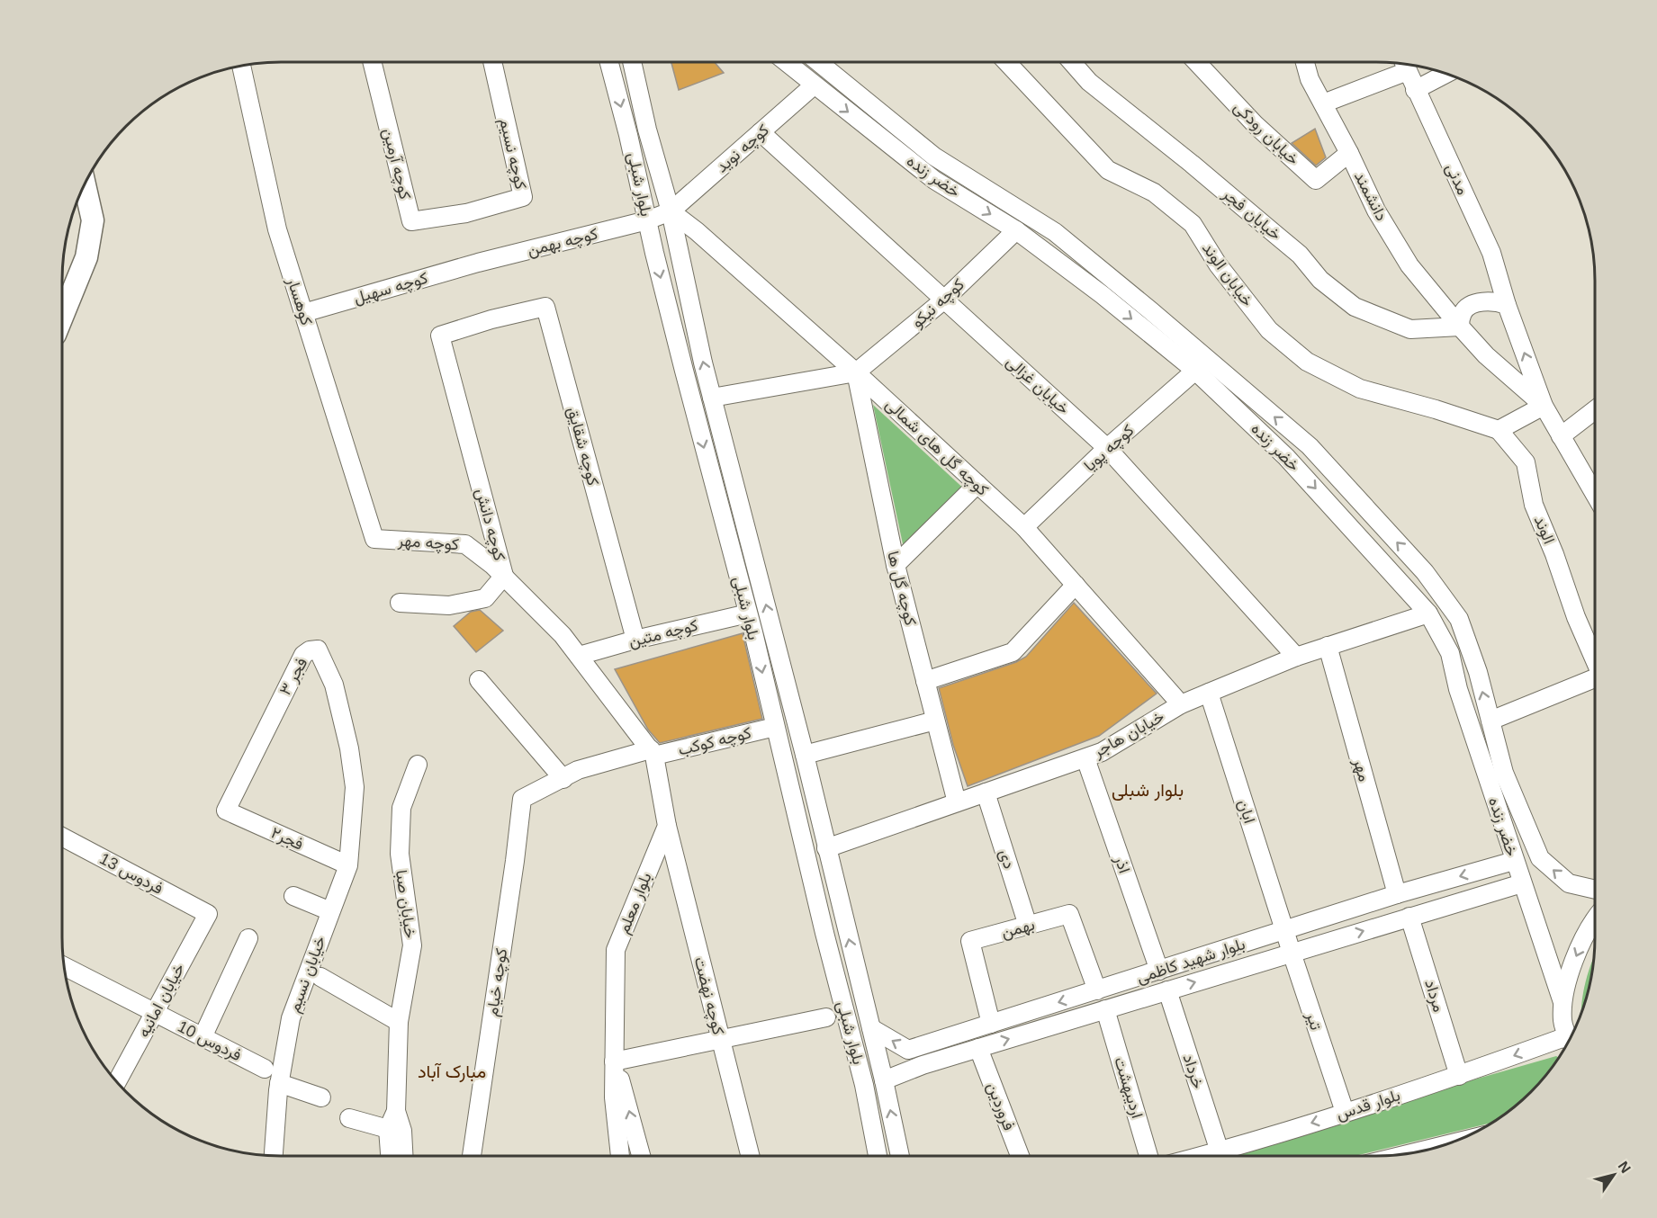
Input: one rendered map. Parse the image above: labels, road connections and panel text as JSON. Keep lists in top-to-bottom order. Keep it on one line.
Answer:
{"streets":{"street":["خیابان رودکی","کوچه نوید","کوچه نسیم","کوچه آرمین","خضر زنده","مدنی","بلوار شبلی","دانشمند","خیابان فجر","کوچه بهمن","خیابان الوند","کوچه سهیل","کوهسار","کوچه نیکو","خیابان غزالی","کوچه شقایق","کوچه گل های شمالی","کوچه پویا","کوچه دانش","الوند","کوچه مهر","کوچه گل ها","کوچه متین","فجر ۳","خیابان هاجر","کوچه کوکب","مهر","ابان","فجر۲","دی","اذر","فردوس 13","بلوار معلم","خیابان صبا","بهمن","بلوار شهید کاظمی","خیابان نسیم","کوچه خیام","کوچه نهضت","مرداد","خیابان امانیه","تیر","فردوس 10","خرداد","اردیبهشت","بلوار قدس","فروردین"]},"crossings":[["خیابان رودکی","دانشمند"],["کوچه نوید","خضر زنده"],["کوچه نوید","بلوار شبلی"],["کوچه نوید","کوچه بهمن"],["کوچه نوید","خیابان غزالی"],["کوچه نوید","کوچه گل های شمالی"],["کوچه نسیم","کوچه آرمین"],["خضر زنده","کوچه نیکو"],["خضر زنده","کوچه پویا"],["خضر زنده","خیابان هاجر"],["خضر زنده","بلوار شهید کاظمی"],["مدنی","دانشمند"],["بلوار شبلی","کوچه بهمن"],["بلوار شبلی","کوچه گل های شمالی"],["بلوار شبلی","کوچه متین"],["بلوار شبلی","خیابان هاجر"],["بلوار شبلی","کوچه کوکب"],["بلوار شبلی","بلوار شهید کاظمی"],["دانشمند","خیابان فجر"],["کوچه بهمن","کوچه سهیل"],["خیابان الوند","الوند"],["کوچه سهیل","کوهسار"],["کوهسار","کوچه مهر"],["کوچه نیکو","خیابان غزالی"],["کوچه نیکو","کوچه گل های شمالی"],["کوچه نیکو","کوچه گل ها"],["خیابان غزالی","کوچه پویا"],["خیابان غزالی","خیابان هاجر"],["کوچه شقایق","کوچه دانش"],["کوچه شقایق","کوچه متین"],["کوچه گل های شمالی","کوچه پویا"],["کوچه گل های شمالی","کوچه گل ها"],["کوچه گل های شمالی","خیابان هاجر"],["کوچه دانش","کوچه مهر"],["کوچه دانش","کوچه متین"],["کوچه دانش","کوچه کوکب"],["کوچه گل ها","خیابان هاجر"],["فجر ۳","فجر۲"],["فجر ۳","خیابان نسیم"],["خیابان هاجر","مهر"],["خیابان هاجر","ابان"],["خیابان هاجر","دی"],["خیابان هاجر","اذر"],["کوچه کوکب","کوچه خیام"],["مهر","بلوار شهید کاظمی"],["ابان","بلوار شهید کاظمی"],["ابان","تیر"],["فجر۲","خیابان نسیم"],["دی","بهمن"],["اذر","بلوار شهید کاظمی"],["فردوس 13","خیابان امانیه"],["بلوار معلم","کوچه نهضت"],["بهمن","بلوار شهید کاظمی"],["بلوار شهید کاظمی","مرداد"],["بلوار شهید کاظمی","تیر"],["بلوار شهید کاظمی","خرداد"],["بلوار شهید کاظمی","اردیبهشت"],["بلوار شهید کاظمی","فروردین"],["مرداد","بلوار قدس"],["خیابان امانیه","فردوس 10"],["تیر","بلوار قدس"],["خرداد","بلوار قدس"]],"one_way":["بلوار قدس"],"districts":["بلوار شبلی","مبارک آباد"],"north":"top right"}
